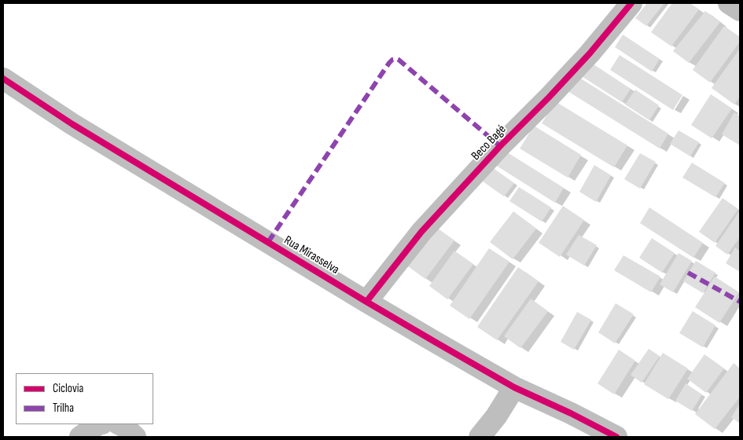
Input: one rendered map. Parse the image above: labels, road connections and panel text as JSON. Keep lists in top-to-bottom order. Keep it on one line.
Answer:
{"streets":{"street":["Beco Bagé","Rua Mirasselva"]},"crossings":[["Beco Bagé","Rua Mirasselva"]],"legend":["Ciclovia","Trilha"]}
